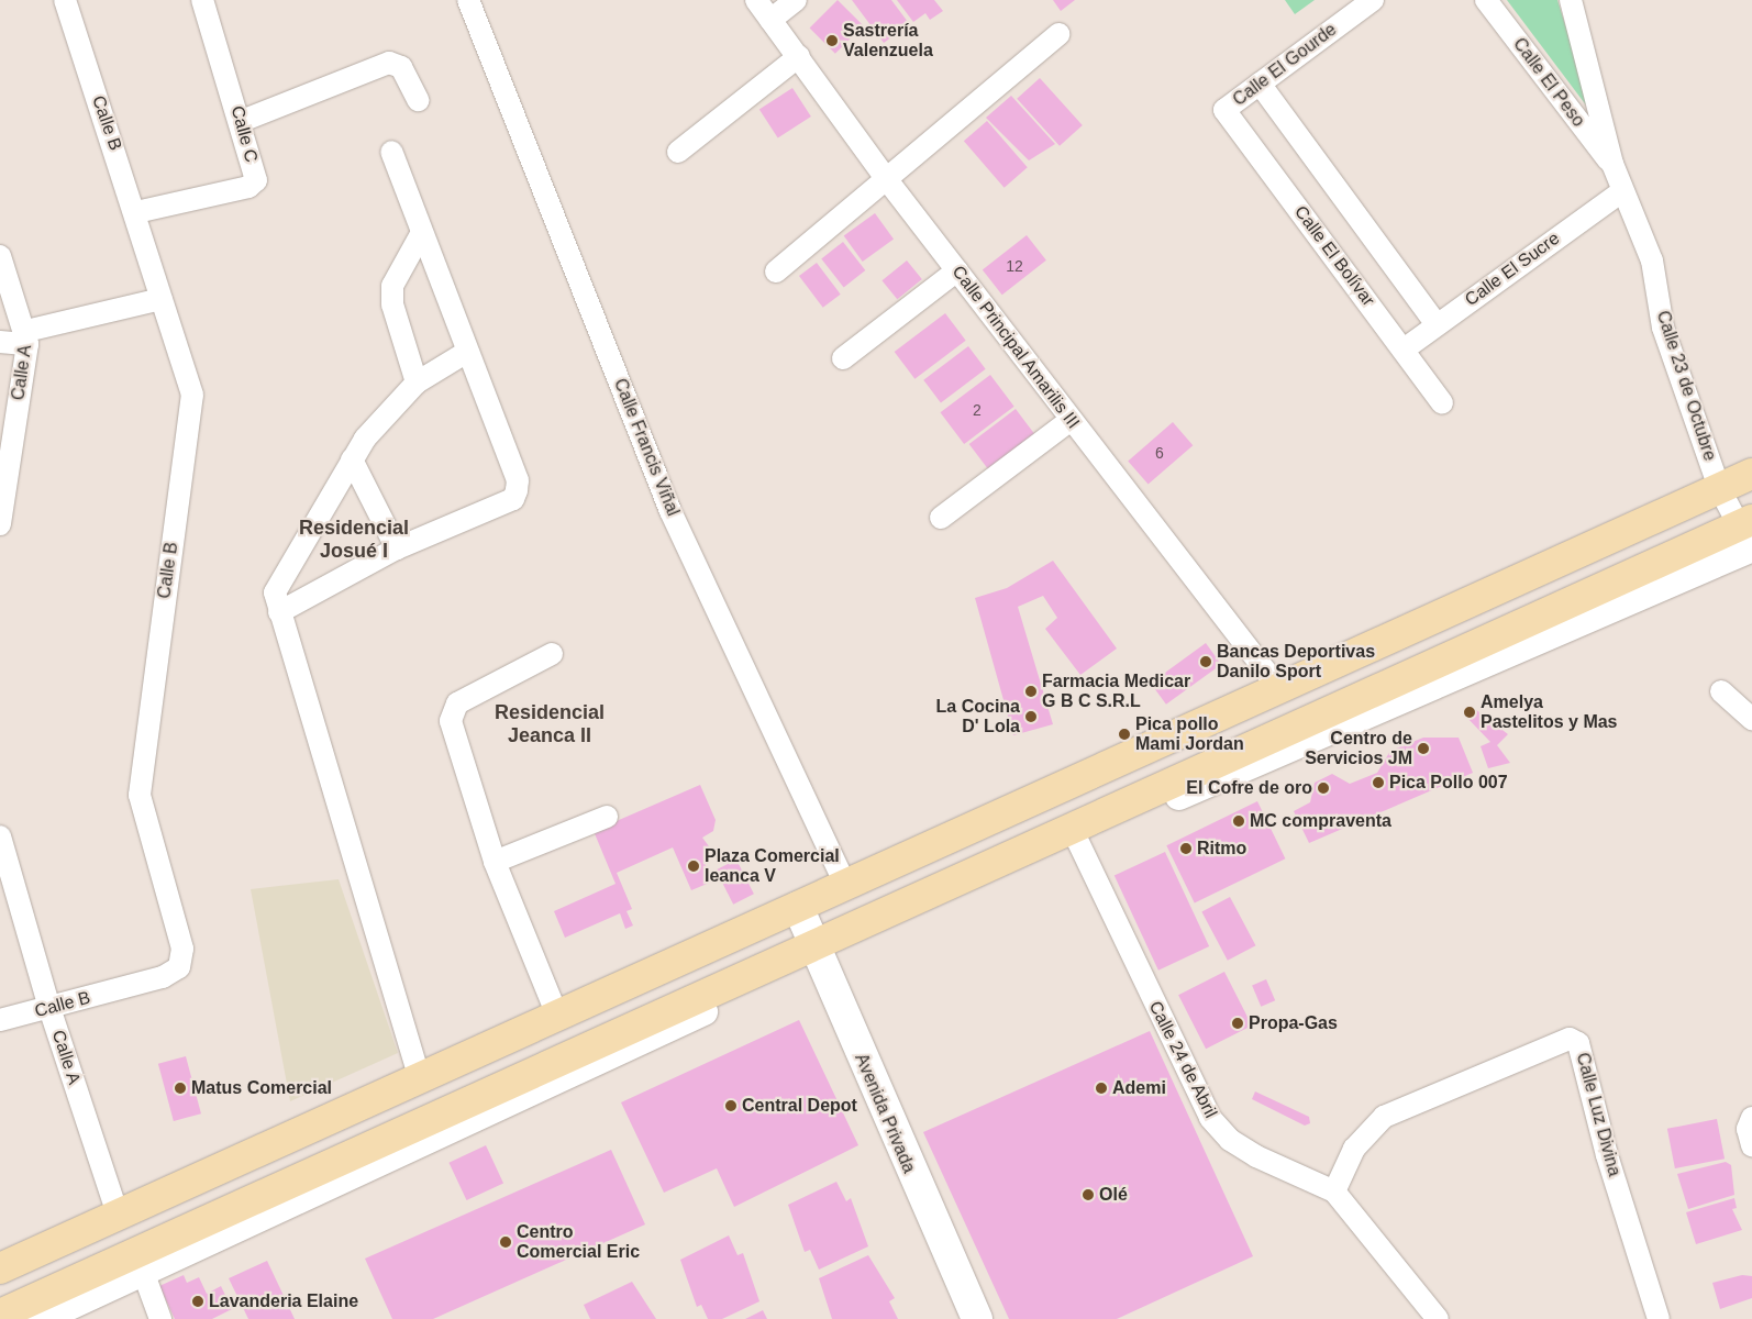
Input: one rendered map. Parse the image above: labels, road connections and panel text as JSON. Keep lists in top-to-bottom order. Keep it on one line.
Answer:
{"streets":{"main road":["Avenida Privada"],"street":["Calle El Gourde","Calle El Peso","Calle B","Calle C","Calle El Bolívar","Calle El Sucre","Calle Principal Amarilis III","Calle A","Calle 23 de Octubre","Calle Francis Viñal","Calle 24 de Abril","Calle Luz Divina"]},"crossings":[["Calle El Gourde","Calle El Bolívar"],["Calle El Peso","Calle 23 de Octubre"],["Calle B","Calle C"],["Calle B","Calle A"],["Calle El Bolívar","Calle El Sucre"],["Calle El Sucre","Calle 23 de Octubre"],["Calle 24 de Abril","Calle Luz Divina"]],"districts":["Residencial Josué I","Residencial Jeanca II"],"places":["Sastrería Valenzuela","Bancas Deportivas Danilo Sport","Farmacia Medicar G B C S.R.L","Amelya Pastelitos y Mas","La Cocina D' Lola","Pica pollo Mami Jordan","Centro de Servicios JM","Pica Pollo 007","El Cofre de oro","MC compraventa","Ritmo","Plaza Comercial Ieanca V","Propa-Gas","Matus Comercial","Ademi","Central Depot","Olé","Centro Comercial Eric","Lavanderia Elaine"],"house_numbers":["12","2","6"]}
